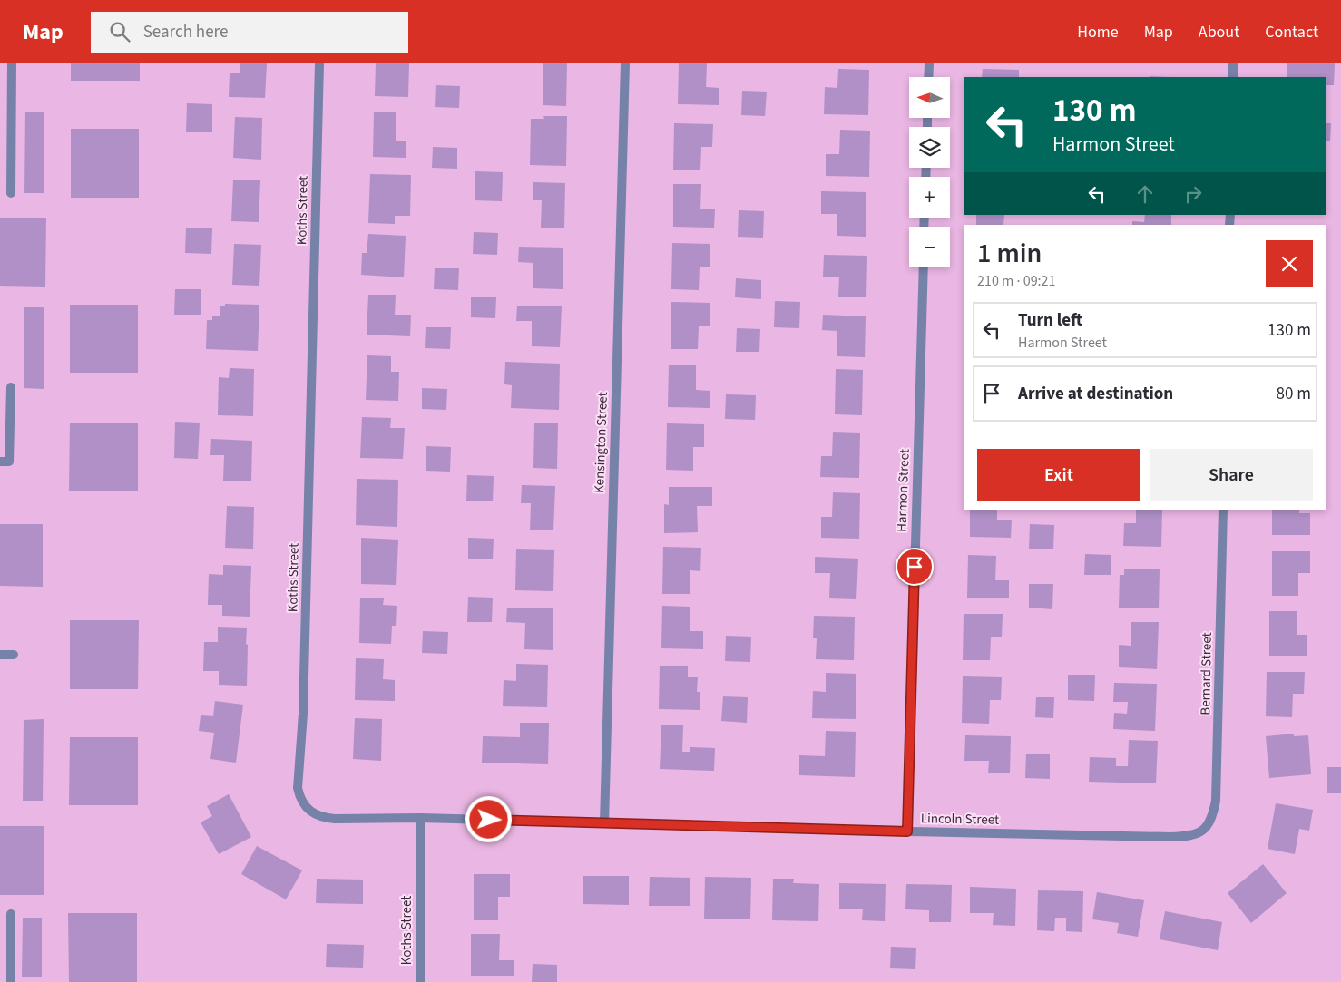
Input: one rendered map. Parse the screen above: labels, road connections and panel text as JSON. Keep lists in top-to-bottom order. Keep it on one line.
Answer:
{"streets":{"street":["Koths Street","Kensington Street","Harmon Street","Bernard Street","Lincoln Street"]},"crossings":[["Koths Street","Lincoln Street"],["Kensington Street","Lincoln Street"],["Harmon Street","Lincoln Street"],["Bernard Street","Lincoln Street"]],"north":"left","page":{"header":"Map","search":"Search here","nav":["Home","Map","About","Contact"],"map_buttons":["+","−"],"turn":["130 m","Harmon Street"],"heading":["1 min","210 m · 09:21"],"list":[{"name":"Turn left","note":"Harmon Street","value":"130 m"},{"name":"Arrive at destination","value":"80 m"}],"buttons":["Exit","Share"]}}
